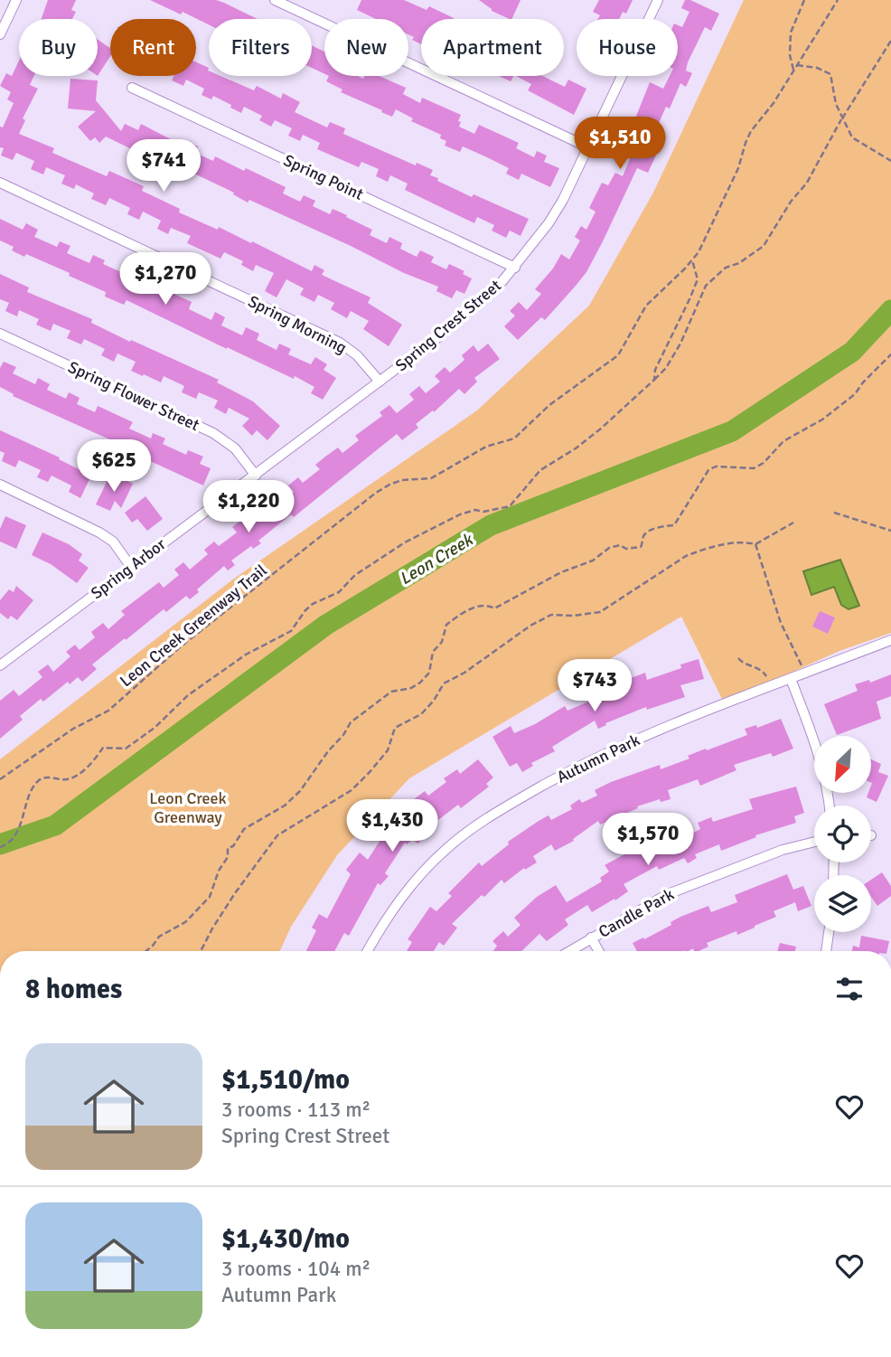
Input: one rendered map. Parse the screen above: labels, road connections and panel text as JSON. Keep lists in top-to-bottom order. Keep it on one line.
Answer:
{"streets":{"street":["Spring Point","Spring Morning","Spring Crest Street","Spring Flower Street","Spring Arbor","Autumn Park","Candle Park"],"path":["Leon Creek Greenway Trail"]},"crossings":[["Spring Point","Spring Crest Street"],["Spring Morning","Spring Crest Street"],["Spring Morning","Spring Arbor"],["Spring Crest Street","Spring Arbor"],["Spring Flower Street","Spring Arbor"]],"water":["Leon Creek"],"parks":["Leon Creek Greenway"],"north":"bottom left","page":{"chip":["Buy","Rent","Filters","New","Apartment","House"],"price":["$1,510","$741","$1,270","$625","$1,220","$743","$1,430","$1,570"],"heading":"8 homes","list":[{"name":"$1,510/mo","note":"3 rooms · 113 m² · Spring Crest Street"},{"name":"$1,430/mo","note":"3 rooms · 104 m² · Autumn Park"}]}}
